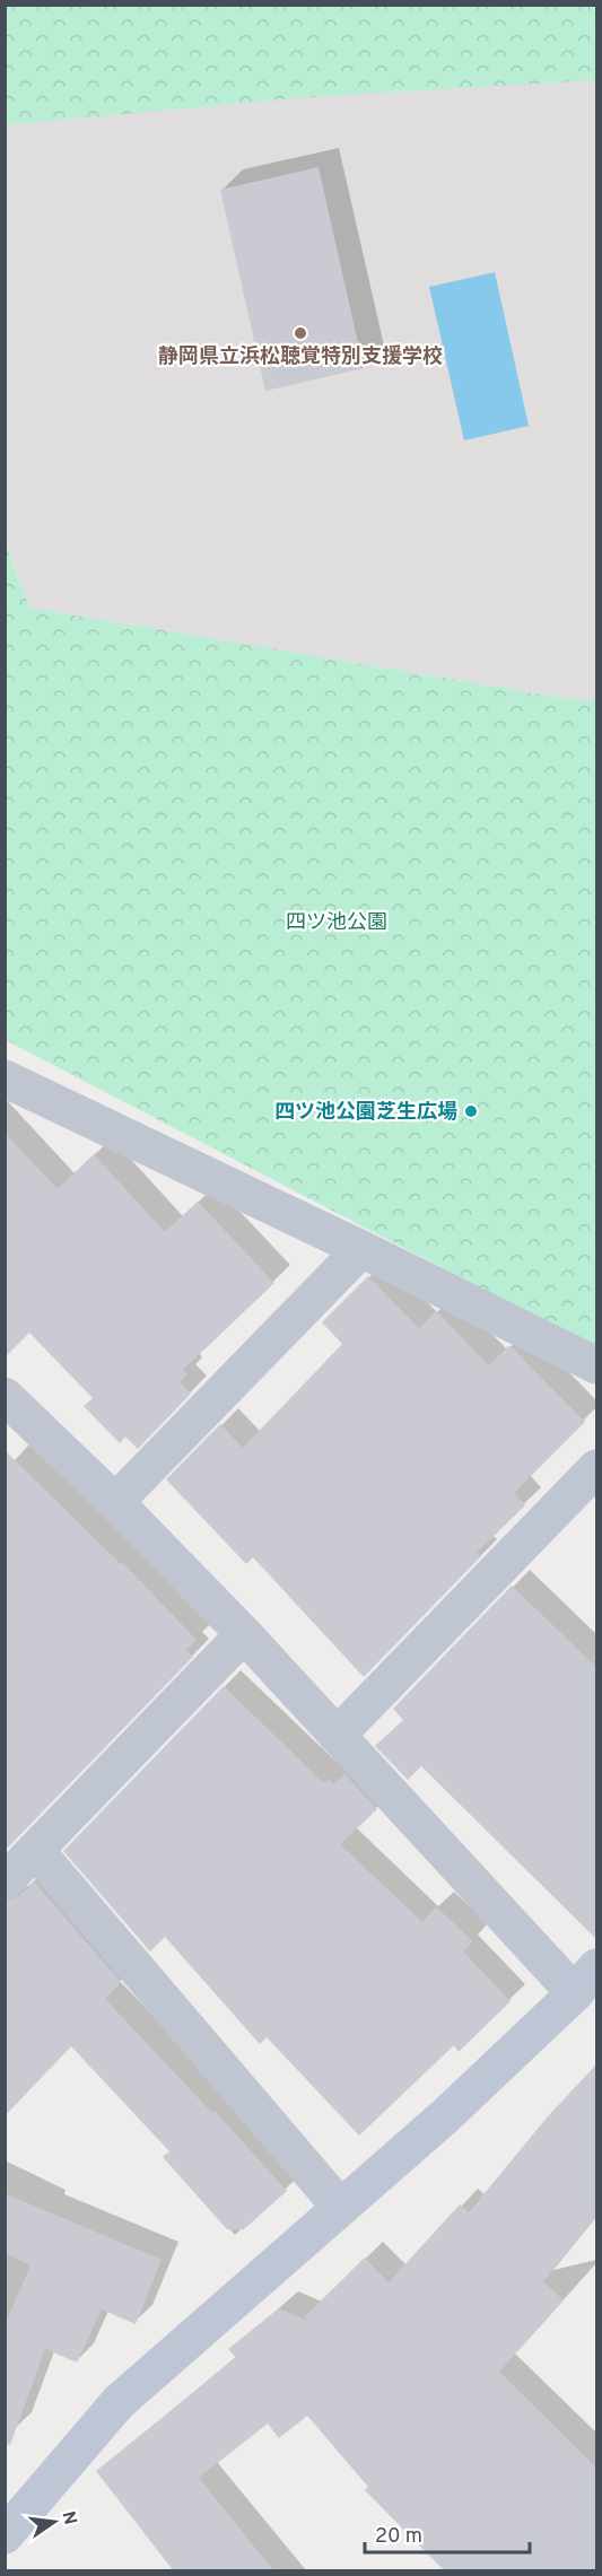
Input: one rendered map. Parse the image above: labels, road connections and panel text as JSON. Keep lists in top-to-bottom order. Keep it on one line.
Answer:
{"parks":["四ツ池公園"],"places":["静岡県立浜松聴覚特別支援学校","四ツ池公園芝生広場"],"scale_bar":"20 m","north":"right"}
